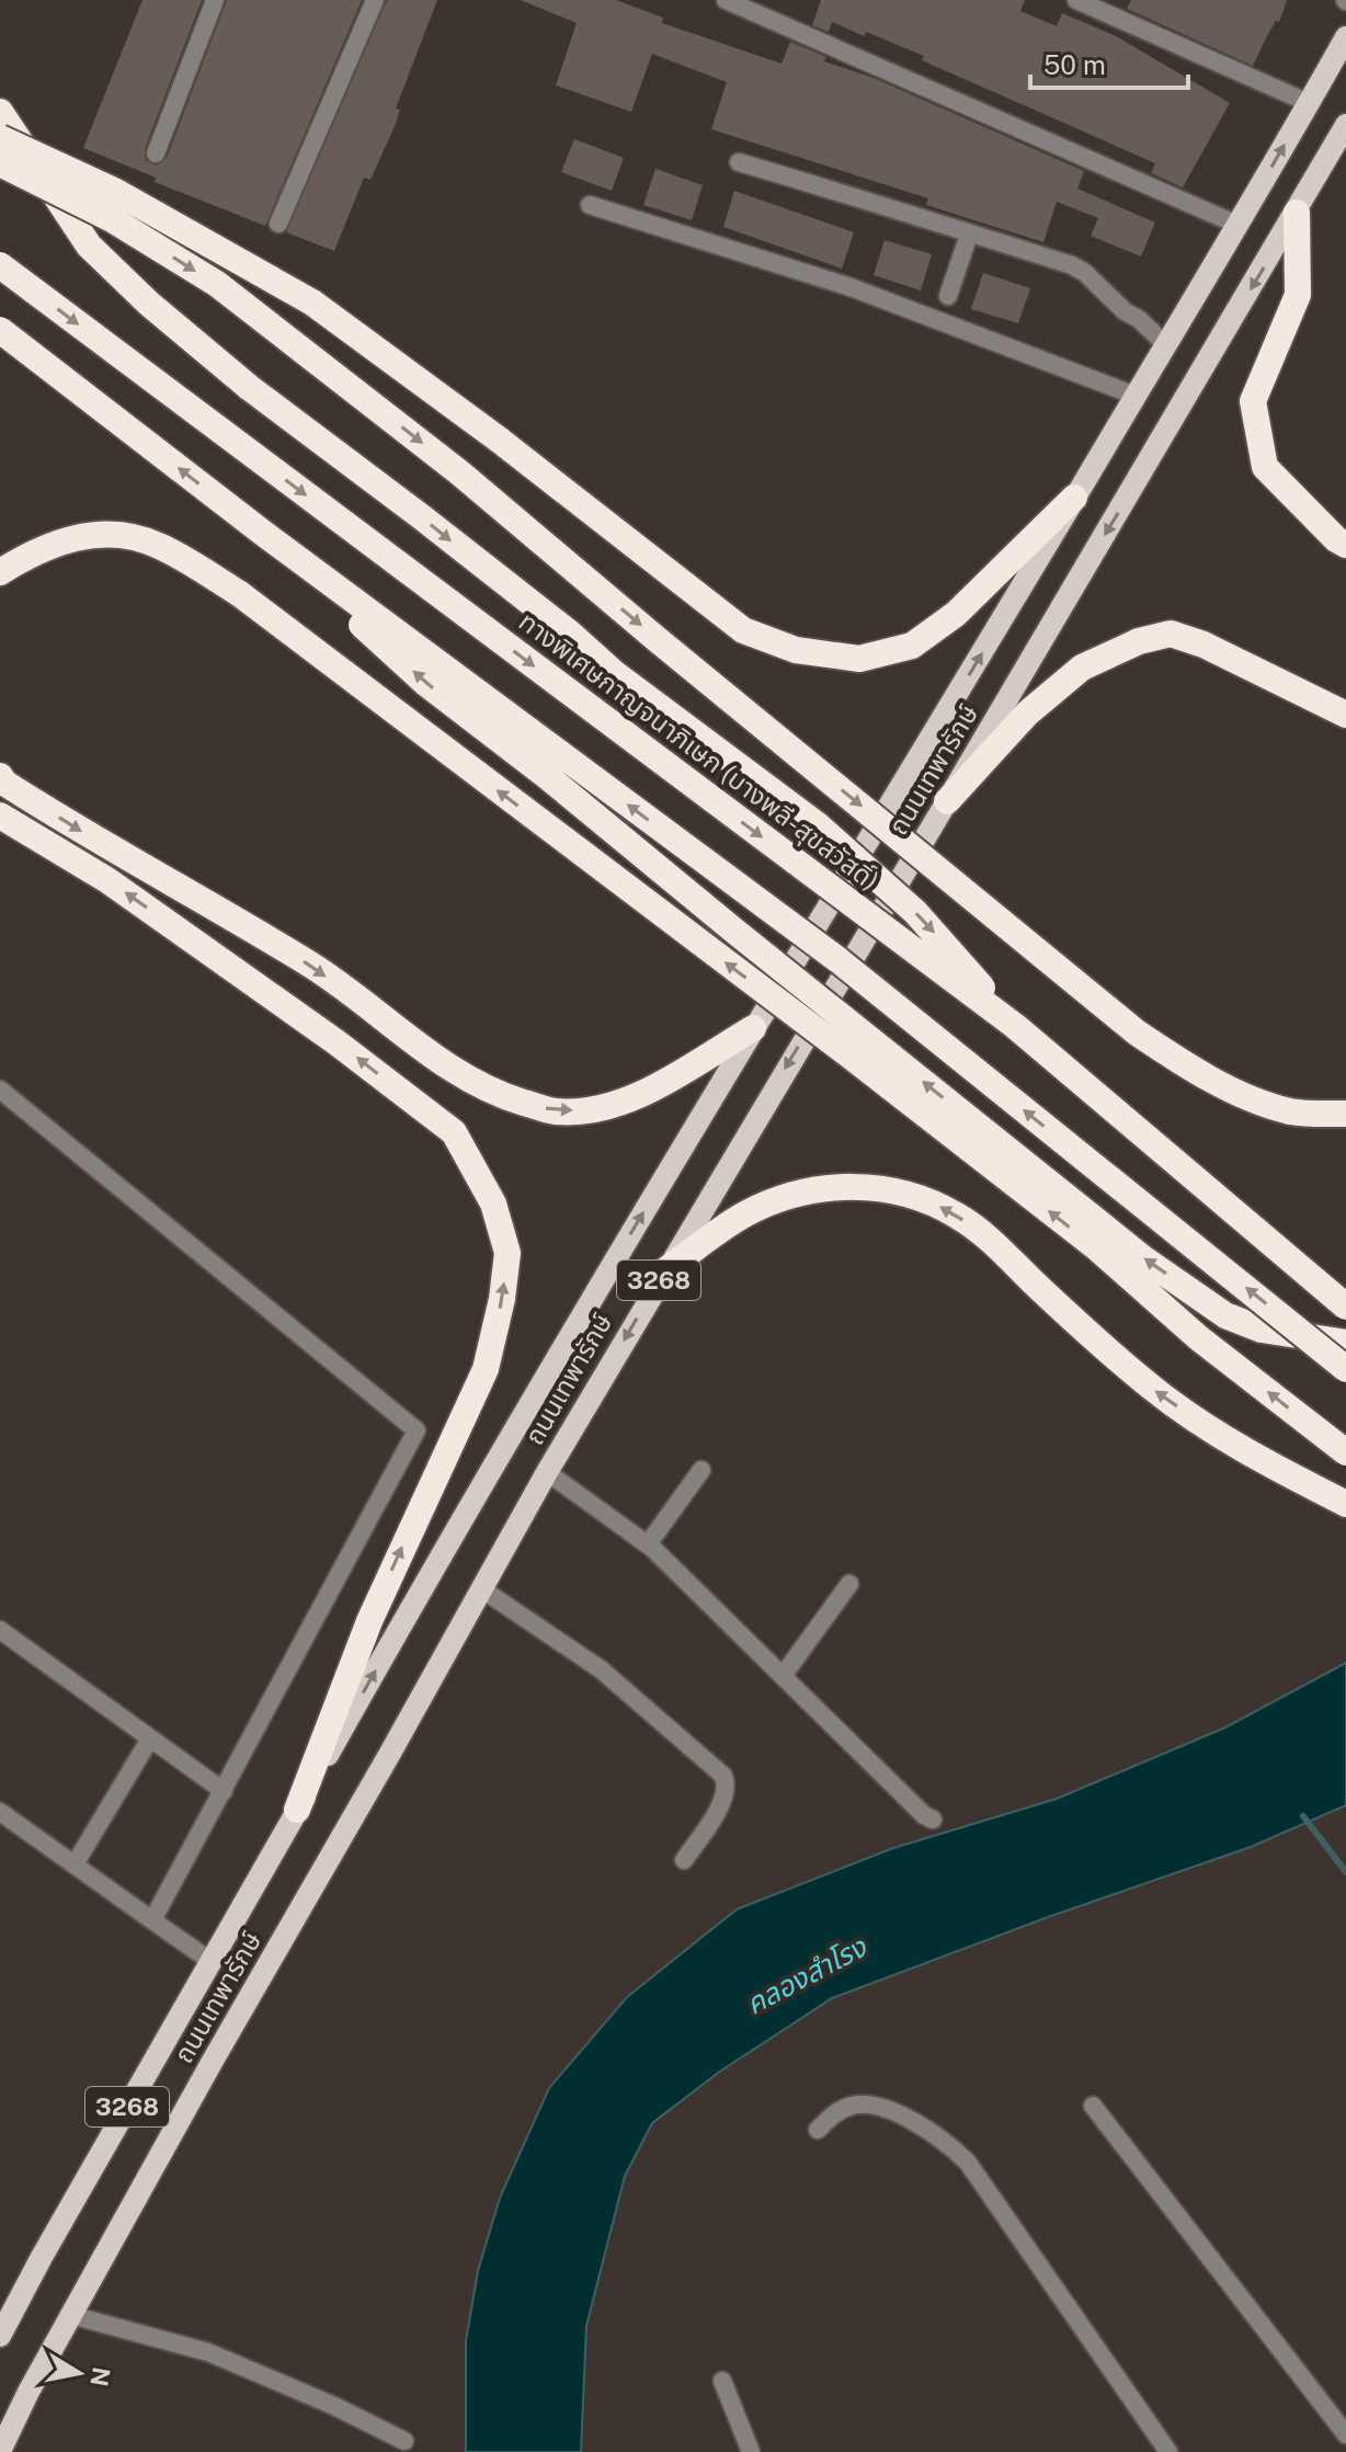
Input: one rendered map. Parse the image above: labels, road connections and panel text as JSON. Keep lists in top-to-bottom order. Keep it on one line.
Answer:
{"streets":{"highway":["ทางพิเศษกาญจนาภิเษก (บางพลี-สุขสวัสดิ์)"],"main road":["ถนนเทพารักษ์","3268"]},"water":["คลองสำโรง"],"scale_bar":"50 m","north":"right"}
